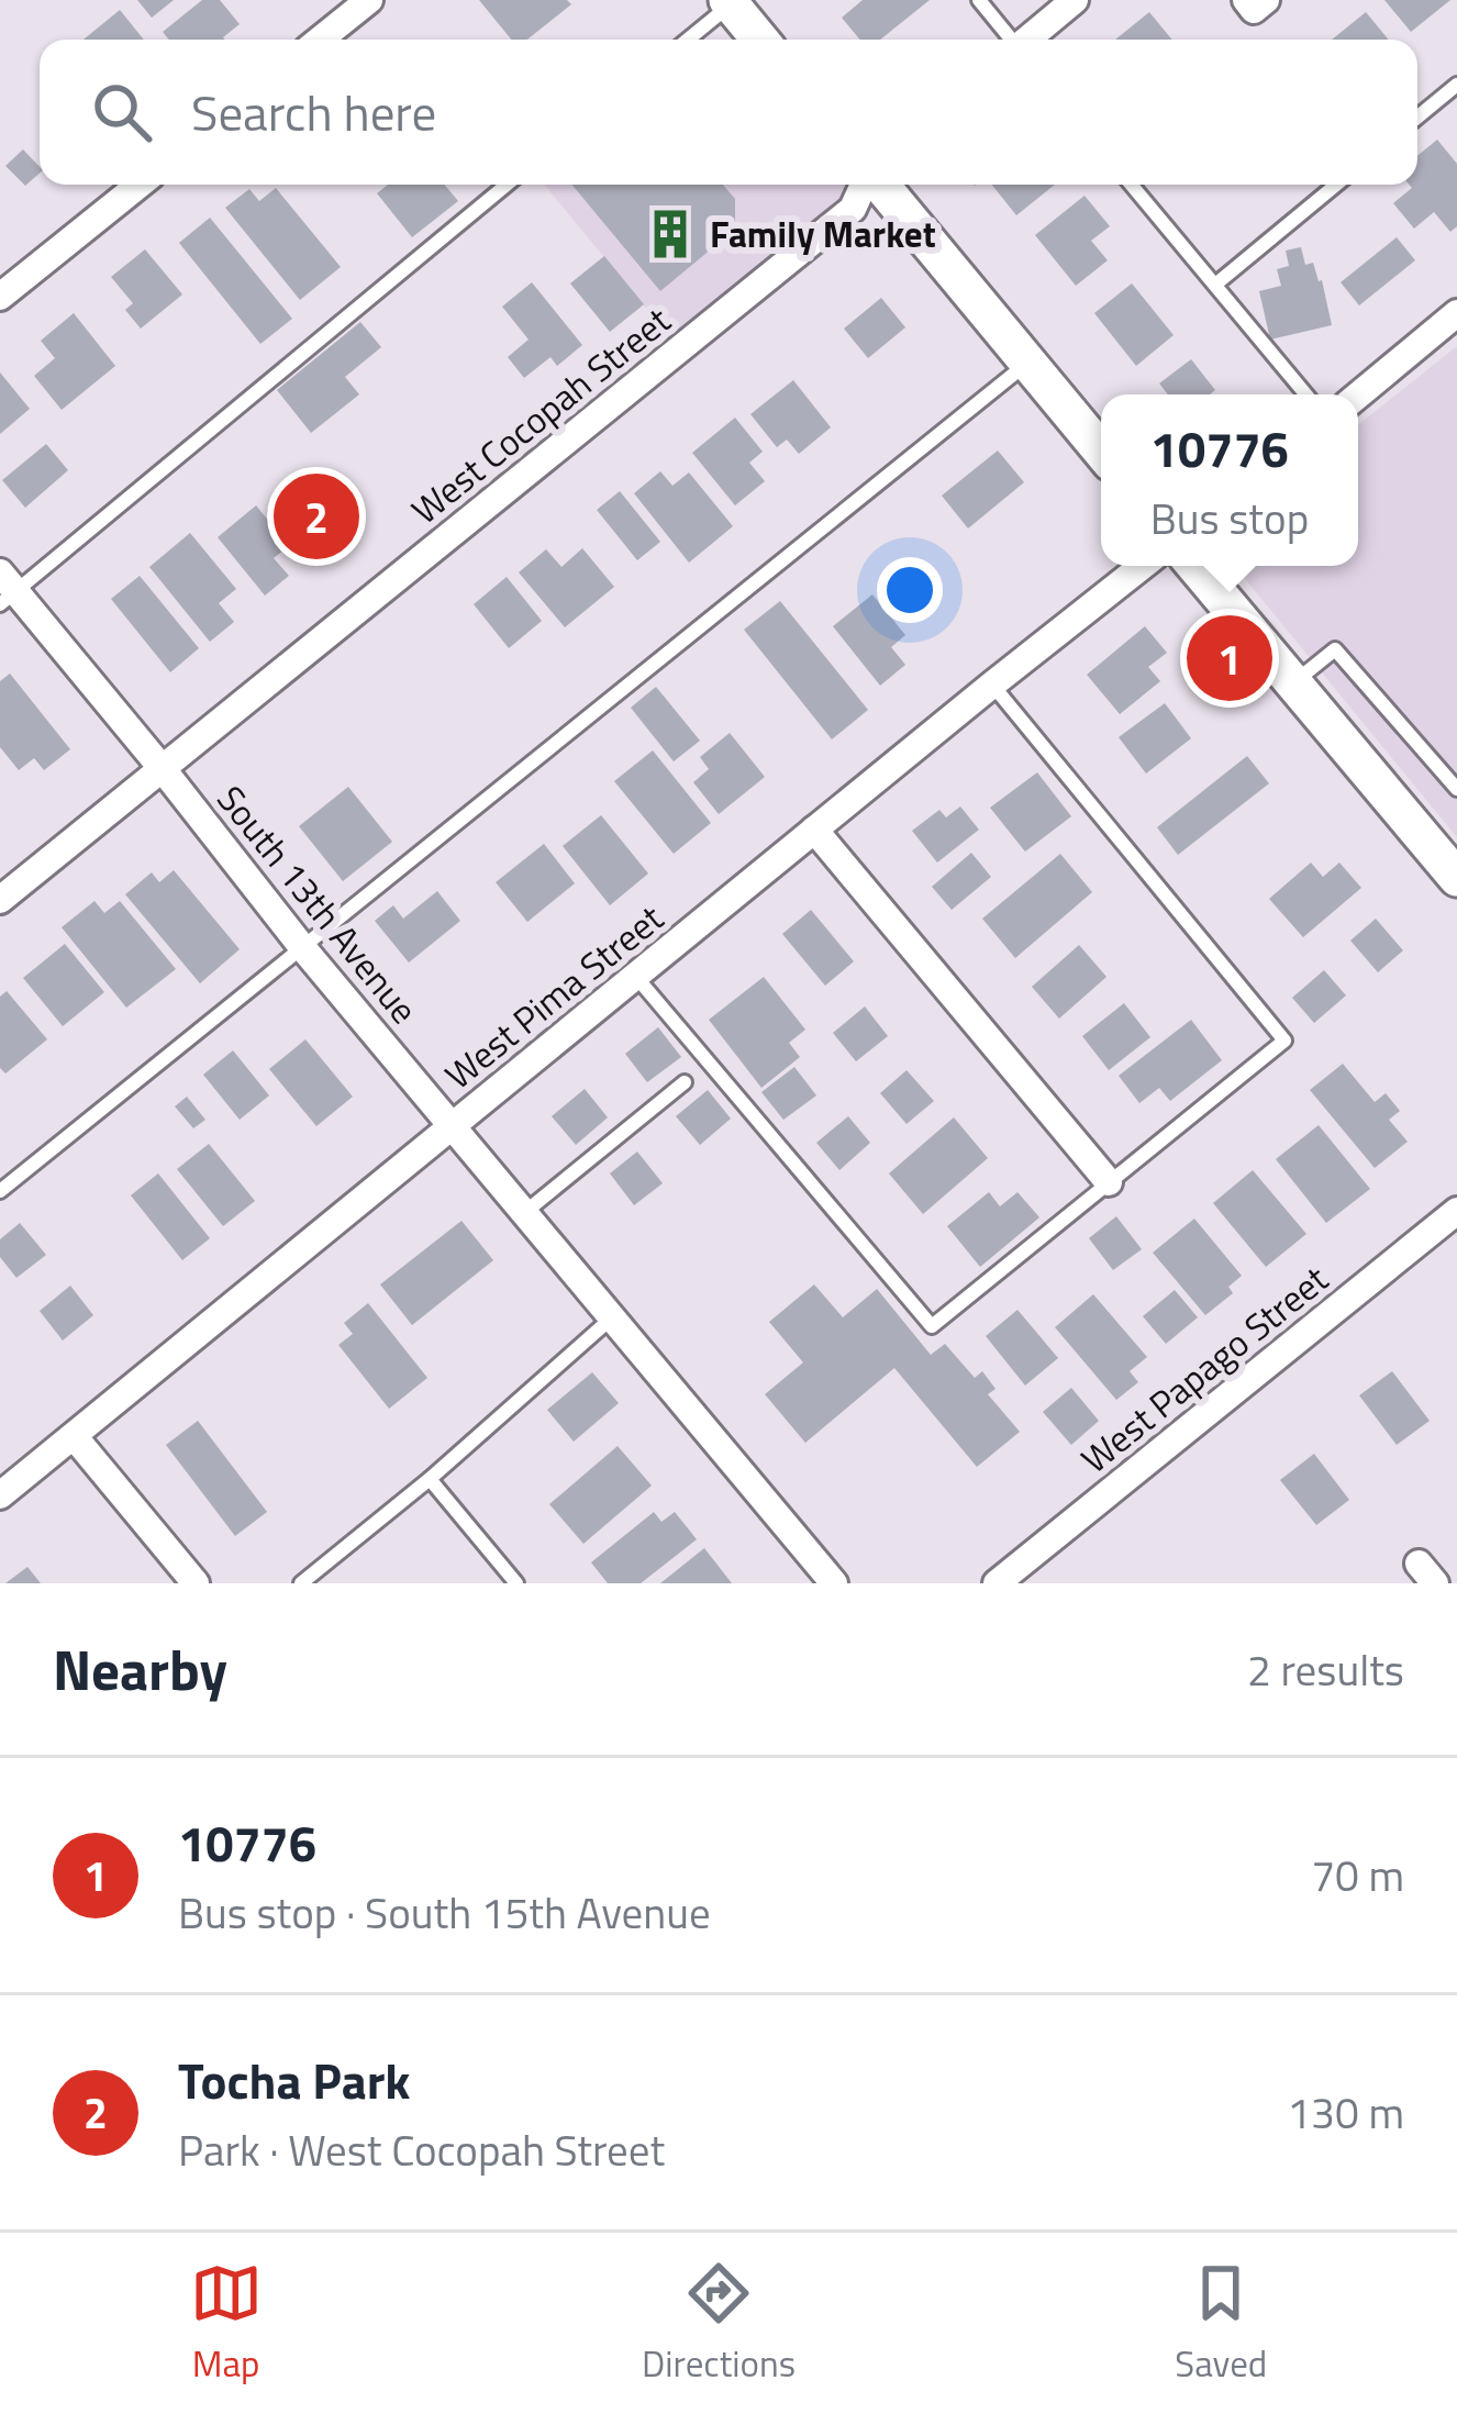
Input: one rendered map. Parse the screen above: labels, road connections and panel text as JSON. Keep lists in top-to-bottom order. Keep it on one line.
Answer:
{"streets":{"street":["West Cocopah Street","South 13th Avenue","West Pima Street","West Papago Street"]},"crossings":[["West Cocopah Street","South 13th Avenue"],["South 13th Avenue","West Pima Street"]],"places":{"building":["Family Market"]},"page":{"search":"Search here","popup":["10776","Bus stop"],"pins":["2","1"],"heading":["Nearby","2 results"],"list":[{"mark":"1","name":"10776","note":"Bus stop · South 15th Avenue","value":"70 m"},{"mark":"2","name":"Tocha Park","note":"Park · West Cocopah Street","value":"130 m"}],"nav":["Map","Directions","Saved"]}}
